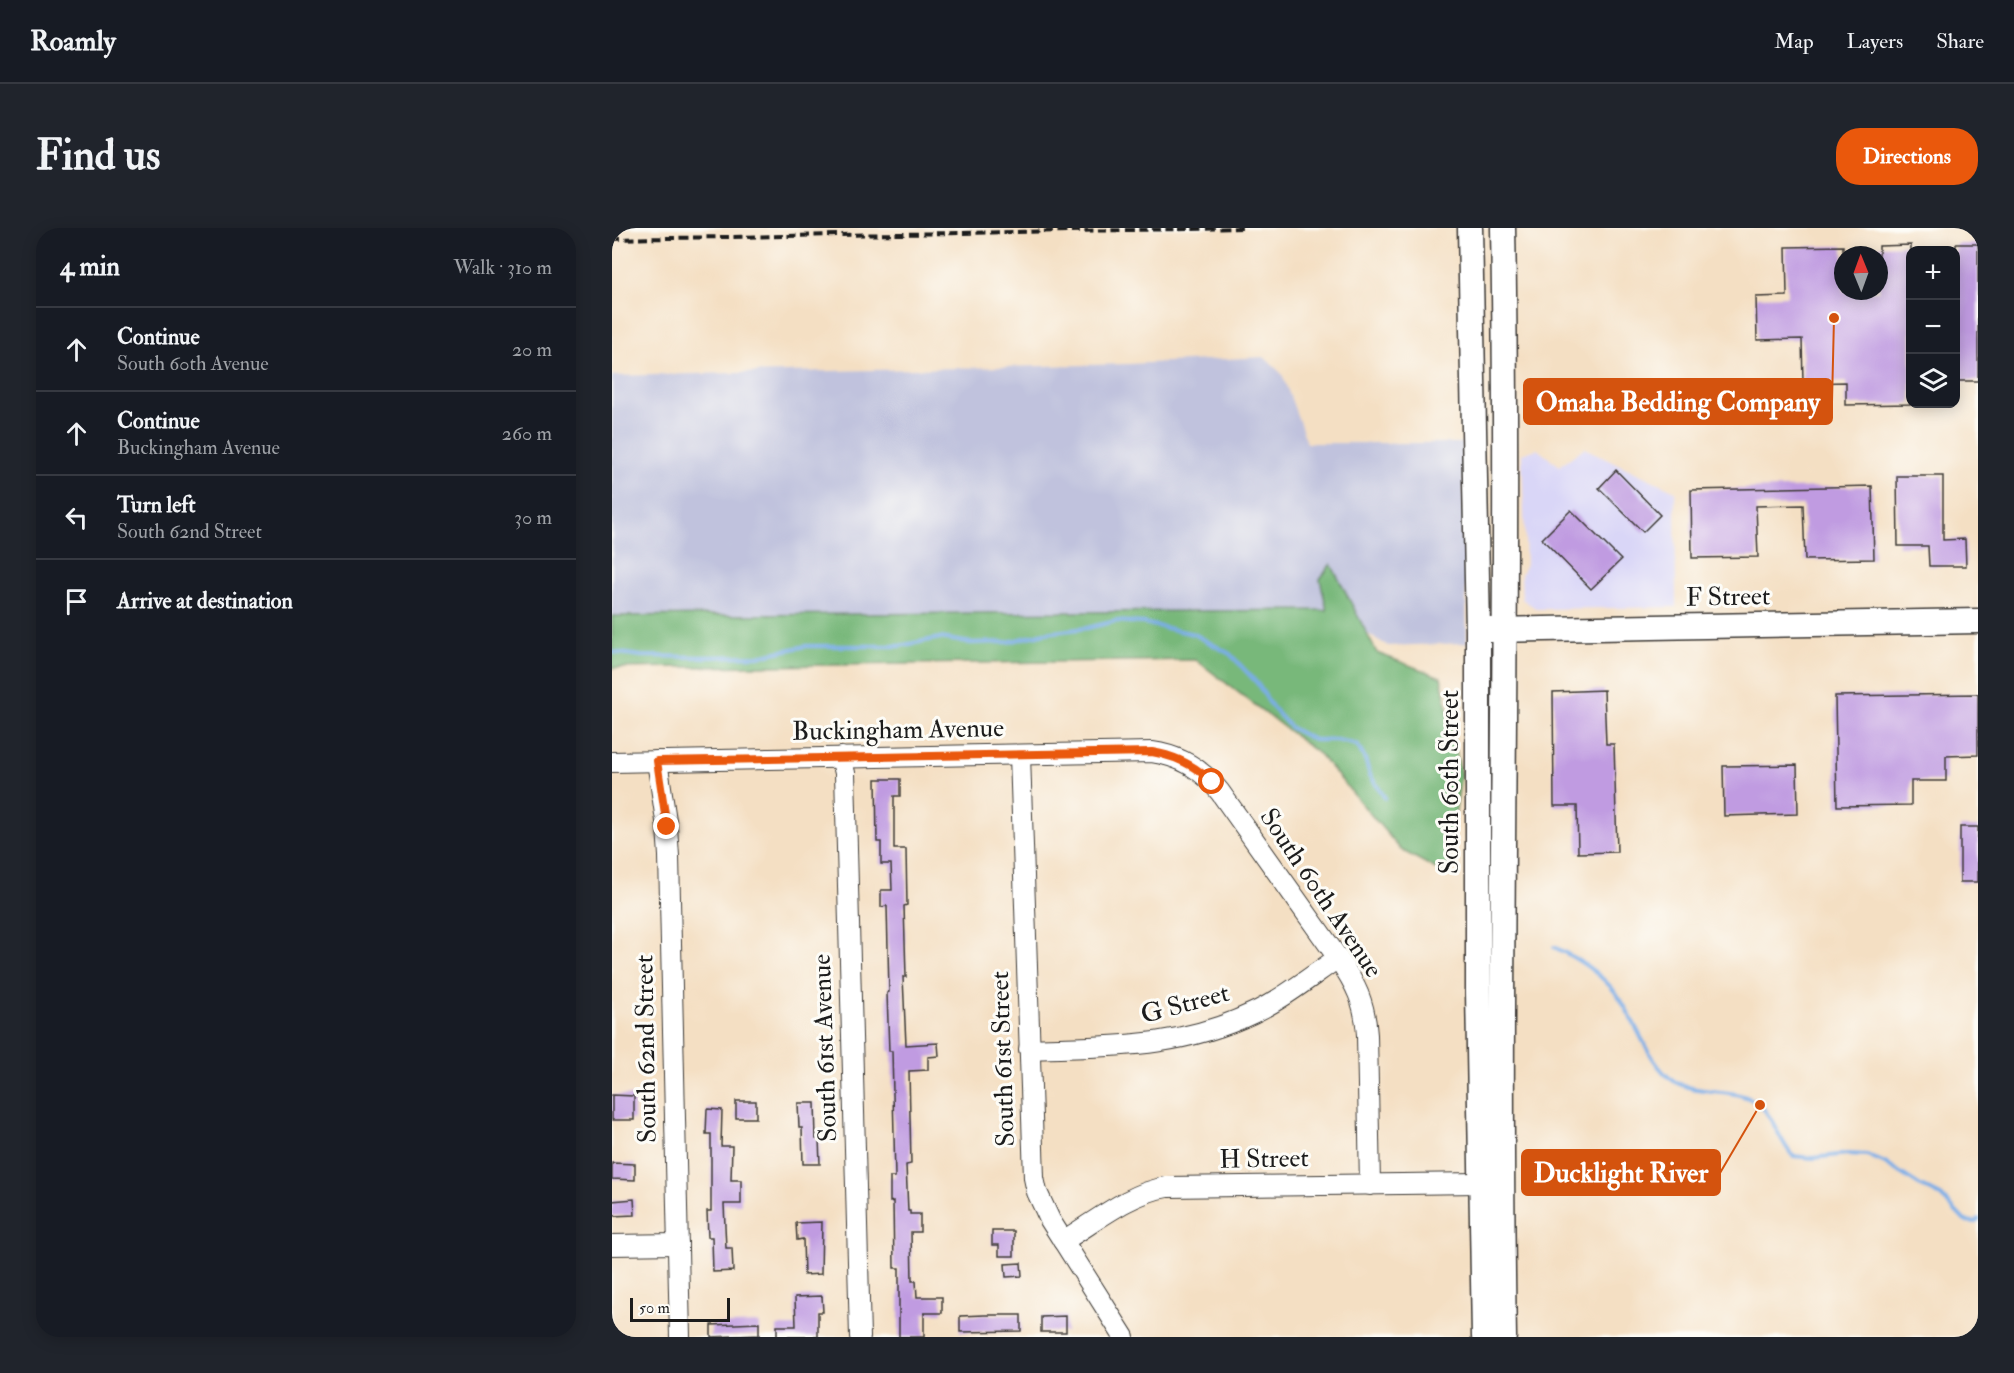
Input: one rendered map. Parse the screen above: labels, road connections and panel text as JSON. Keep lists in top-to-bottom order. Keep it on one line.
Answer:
{"streets":{"main road":["F Street","South 60th Street"],"street":["Buckingham Avenue","South 60th Avenue","G Street","South 61st Avenue","South 62nd Street","South 61st Street","H Street"]},"crossings":[["F Street","South 60th Street"],["Buckingham Avenue","South 60th Avenue"],["Buckingham Avenue","South 61st Avenue"],["Buckingham Avenue","South 62nd Street"],["Buckingham Avenue","South 61st Street"],["South 60th Street","H Street"],["South 60th Avenue","G Street"],["South 60th Avenue","H Street"],["G Street","South 61st Street"],["South 61st Street","H Street"]],"places":["Omaha Bedding Company","Ducklight River"],"scale_bar":"50 m","north":"top","page":{"header":"Roamly","nav":["Map","Layers","Share"],"buttons":"Directions","title":"Find us","heading":["4 min","Walk · 310 m"],"map_buttons":["+","−"],"list":[["Continue","South 60th Avenue","20 m"],["Continue","Buckingham Avenue","260 m"],["Turn left","South 62nd Street","30 m"],"Arrive at destination"],"scale":"50 m"}}
